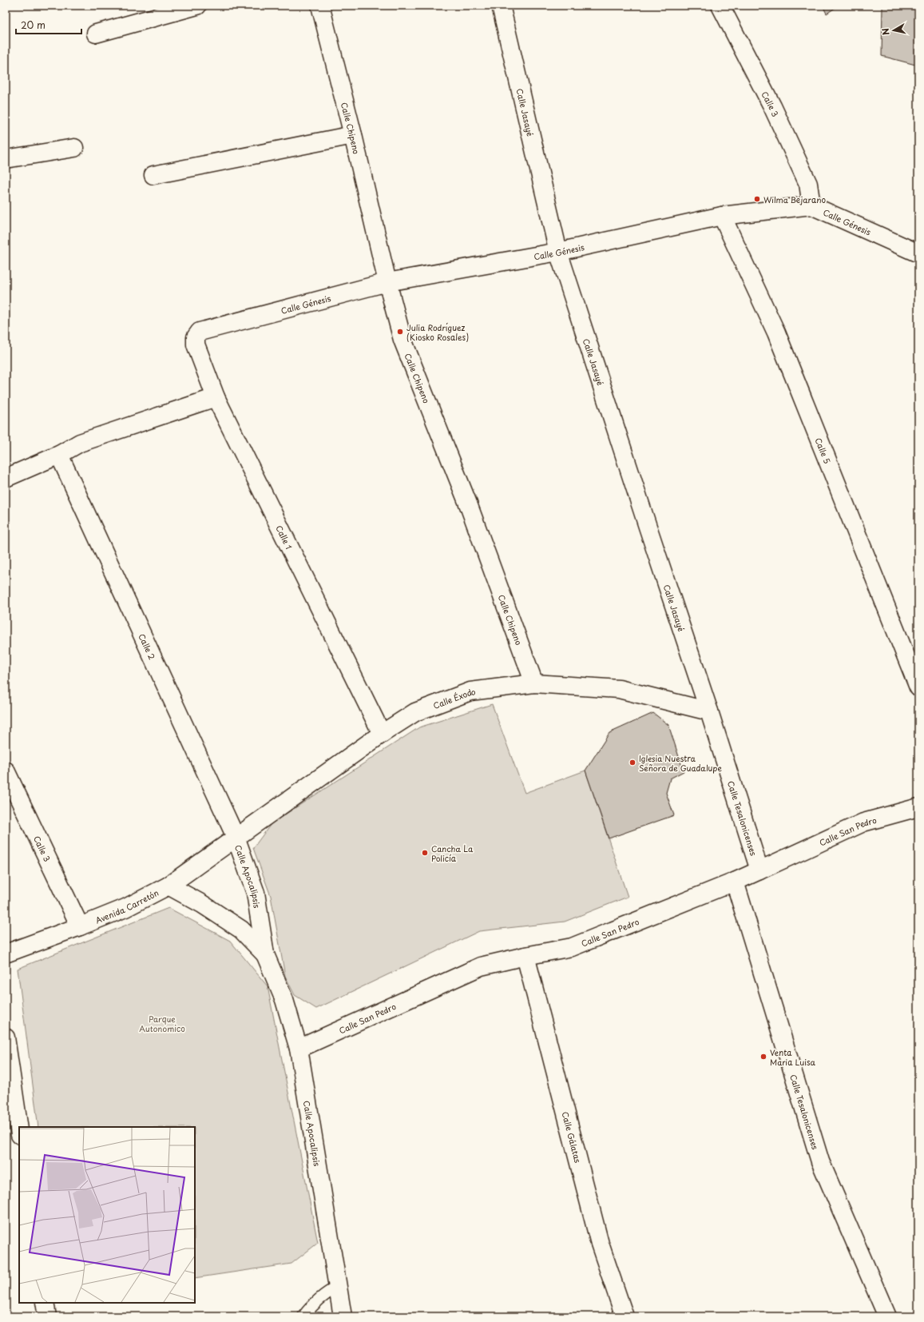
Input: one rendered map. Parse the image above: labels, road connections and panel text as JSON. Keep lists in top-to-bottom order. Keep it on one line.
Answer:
{"streets":{"street":["Calle 3","Calle Jasayé","Calle Chipeno","Calle Génesis","Calle 5","Calle 1","Calle 2","Calle Éxodo","Calle Tesalonicenses","Calle San Pedro","Calle Apocalipsis","Avenida Carretón","Calle Gálatas"]},"crossings":[["Calle 3","Calle Génesis"],["Calle 3","Avenida Carretón"],["Calle Jasayé","Calle Génesis"],["Calle Jasayé","Calle Éxodo"],["Calle Jasayé","Calle Tesalonicenses"],["Calle Chipeno","Calle Génesis"],["Calle Chipeno","Calle Éxodo"],["Calle Génesis","Calle 5"],["Calle Génesis","Calle 1"],["Calle 1","Calle Éxodo"],["Calle 2","Calle Éxodo"],["Calle 2","Calle Apocalipsis"],["Calle 2","Avenida Carretón"],["Calle Éxodo","Calle Tesalonicenses"],["Calle Éxodo","Calle Apocalipsis"],["Calle Éxodo","Avenida Carretón"],["Calle Tesalonicenses","Calle San Pedro"],["Calle San Pedro","Calle Apocalipsis"],["Calle San Pedro","Calle Gálatas"],["Calle Apocalipsis","Avenida Carretón"]],"parks":["Parque Autonomico"],"places":["Wilma Bejarano","Julia Rodríguez (Kiosko Rosales)","Iglesia Nuestra Señora de Guadalupe","Cancha La Policía","Venta Maria Luisa"],"scale_bar":"20 m","north":"left"}
